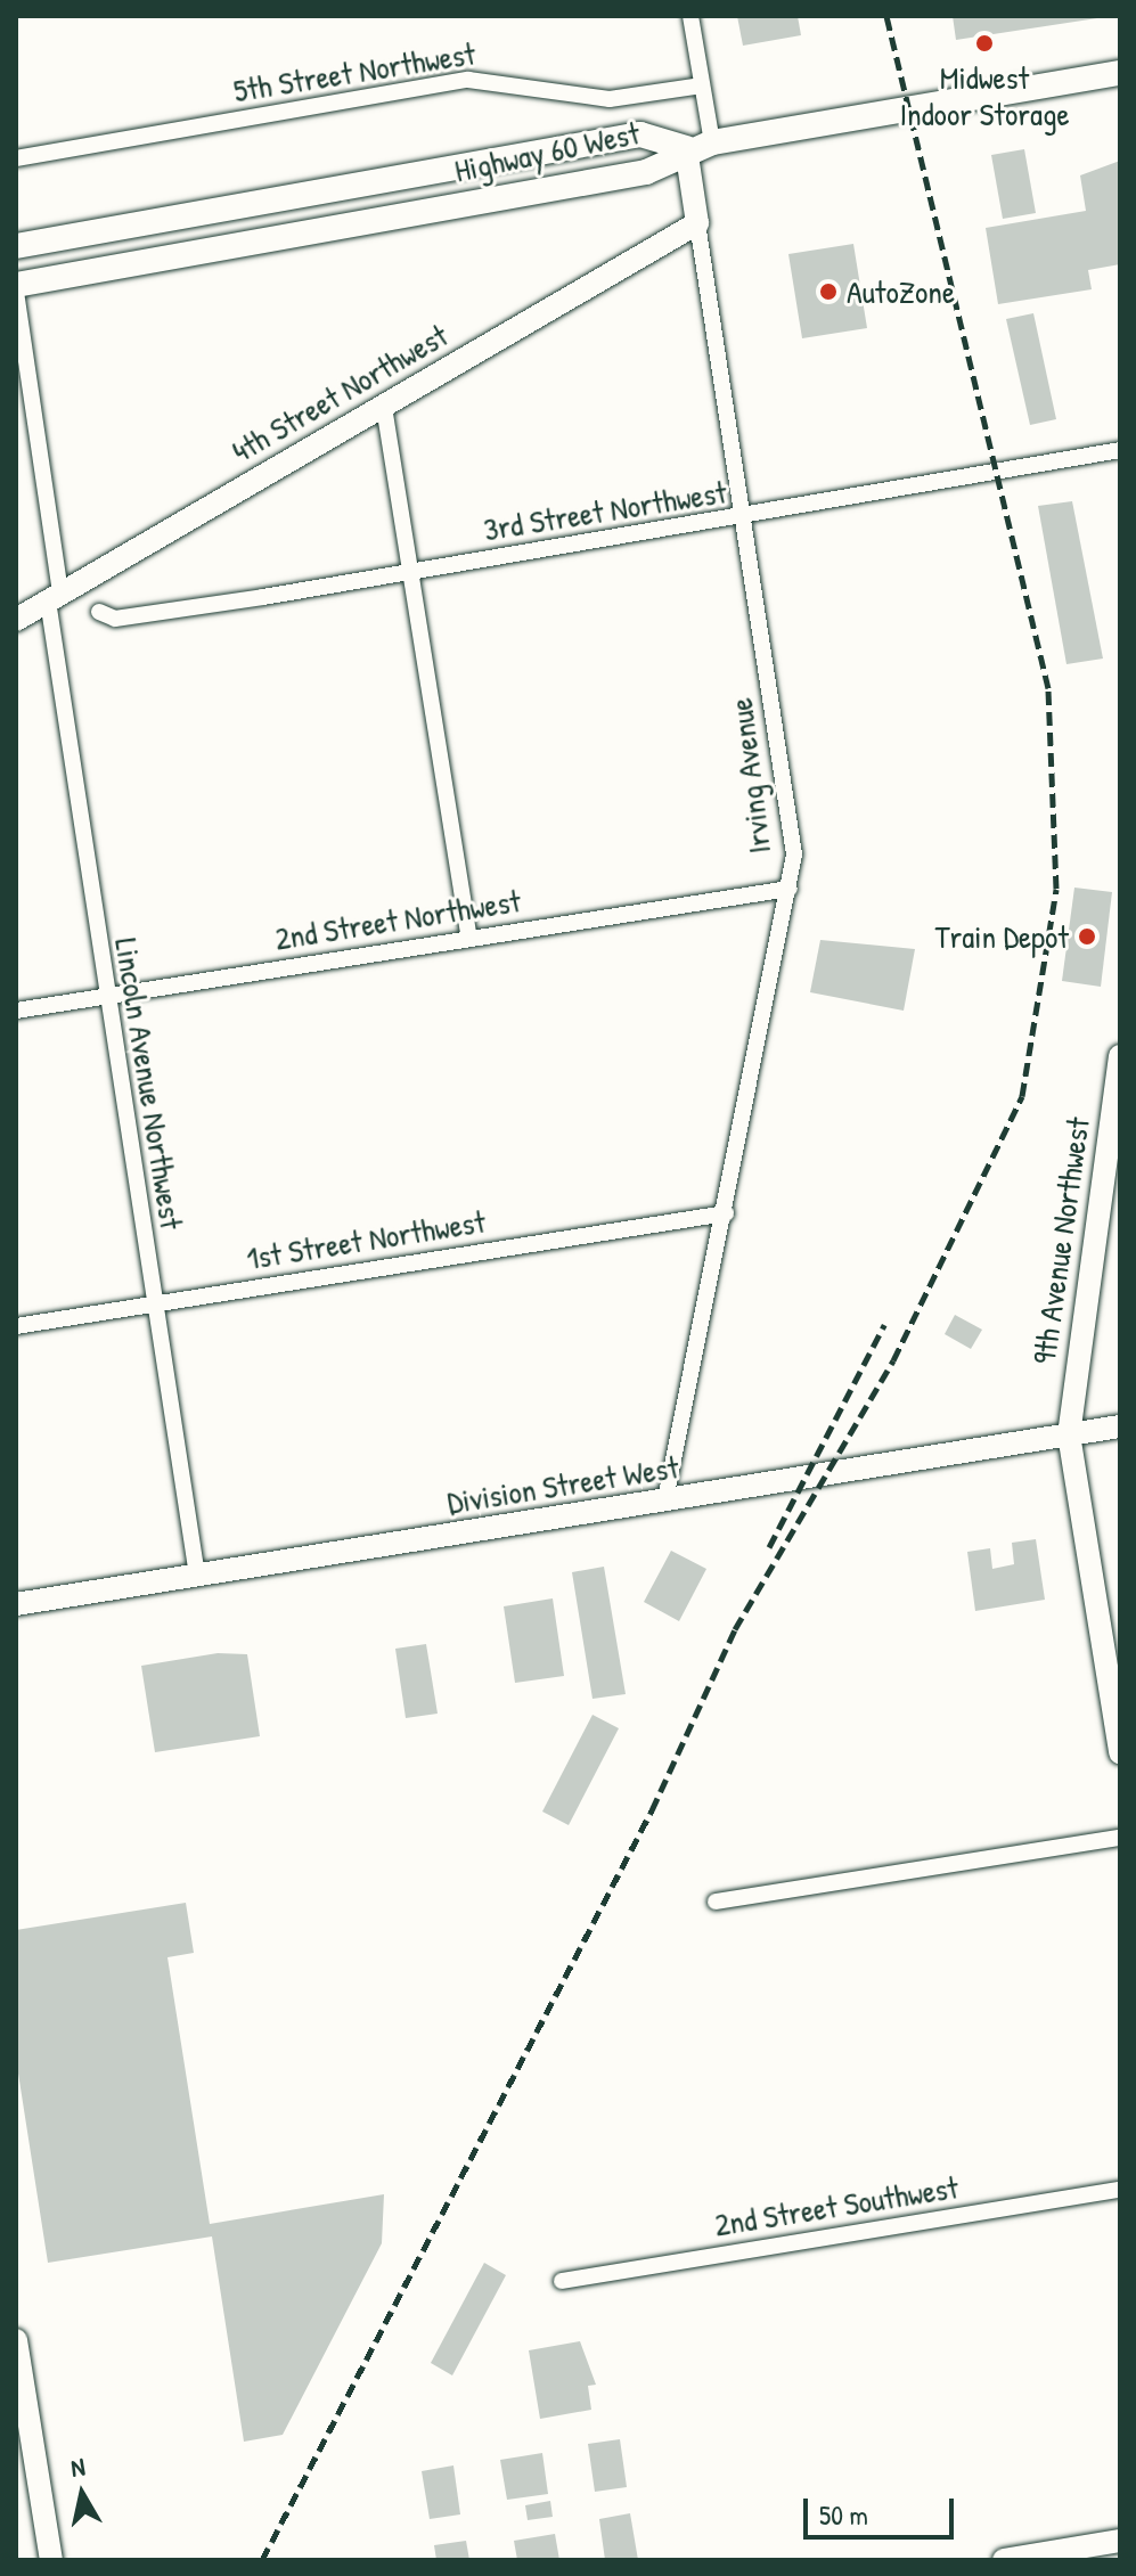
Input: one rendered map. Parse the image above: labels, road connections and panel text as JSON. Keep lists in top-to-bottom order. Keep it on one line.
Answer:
{"streets":{"main road":["Highway 60 West"],"street":["5th Street Northwest","4th Street Northwest","3rd Street Northwest","Irving Avenue","2nd Street Northwest","Lincoln Avenue Northwest","1st Street Northwest","9th Avenue Northwest","Division Street West","2nd Street Southwest"]},"crossings":[["Highway 60 West","Irving Avenue"],["4th Street Northwest","Irving Avenue"],["4th Street Northwest","Lincoln Avenue Northwest"],["3rd Street Northwest","Irving Avenue"],["Irving Avenue","2nd Street Northwest"],["Irving Avenue","1st Street Northwest"],["Irving Avenue","Division Street West"],["2nd Street Northwest","Lincoln Avenue Northwest"],["Lincoln Avenue Northwest","1st Street Northwest"],["Lincoln Avenue Northwest","Division Street West"],["9th Avenue Northwest","Division Street West"]],"places":["Midwest Indoor Storage","AutoZone","Train Depot"],"scale_bar":"50 m","north":"top"}
